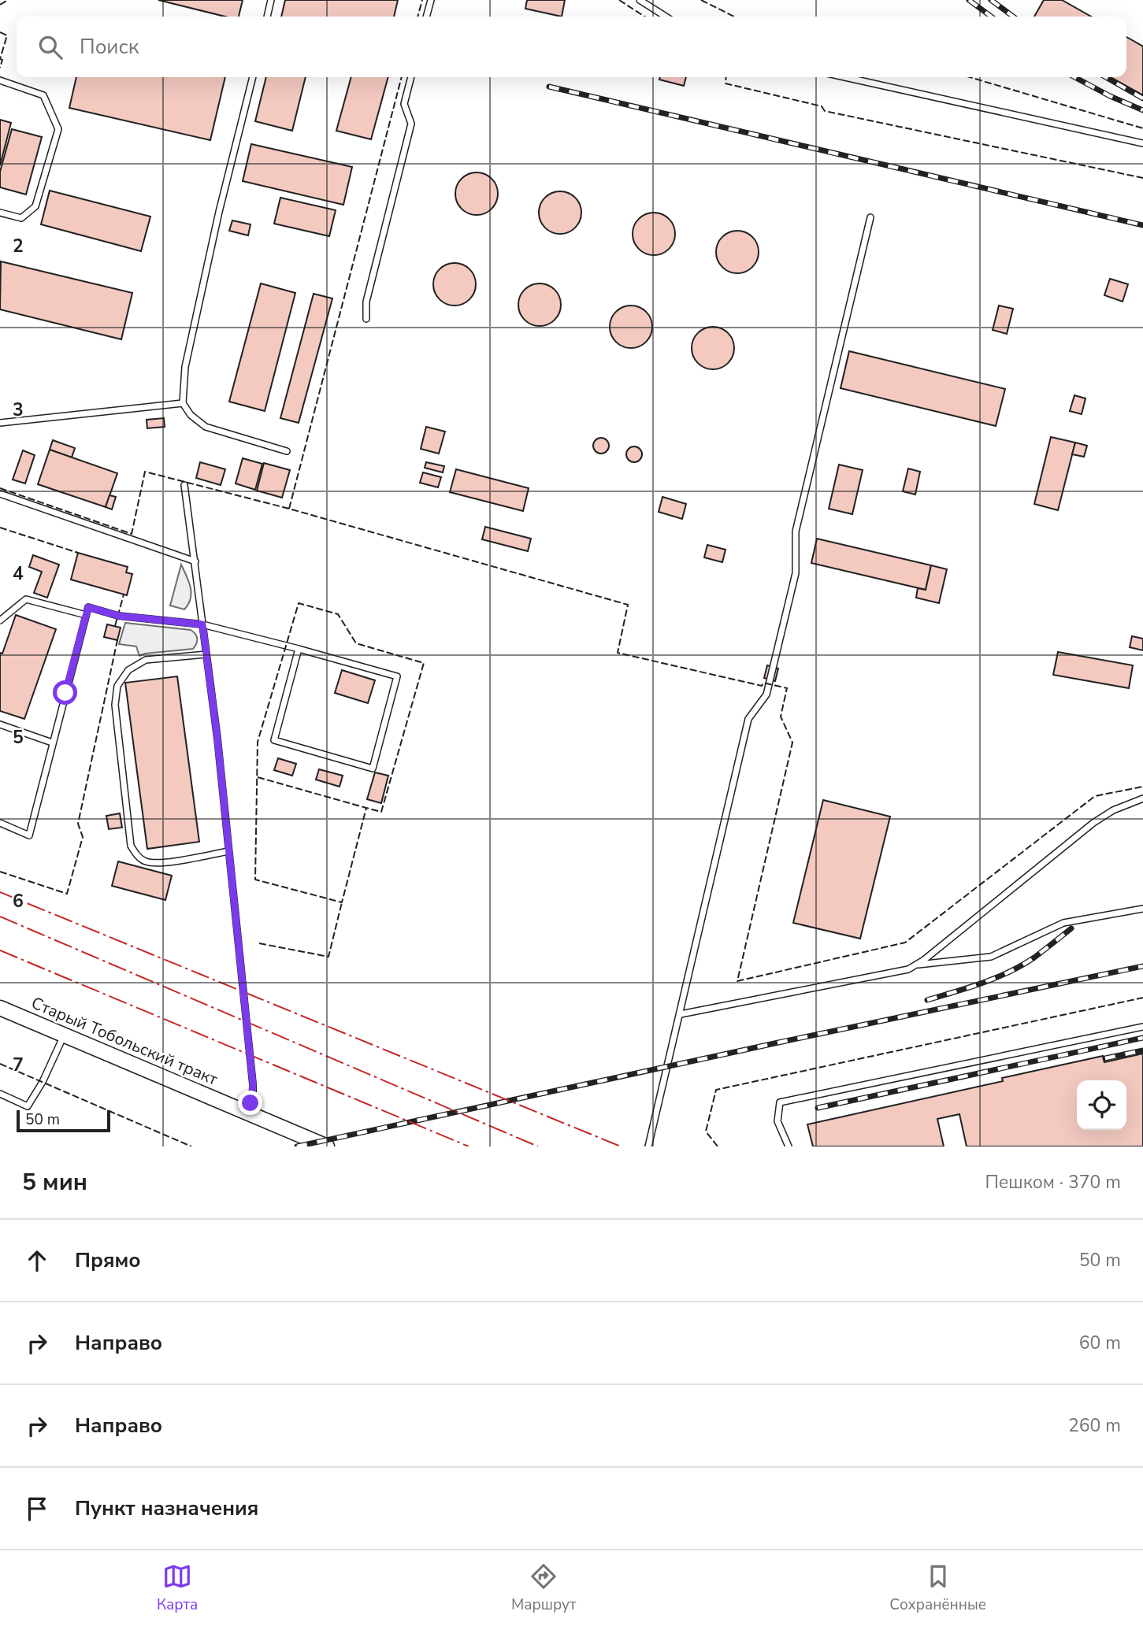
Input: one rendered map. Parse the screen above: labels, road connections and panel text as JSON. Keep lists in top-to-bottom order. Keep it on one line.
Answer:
{"streets":{"street":["Старый Тобольский тракт"]},"scale_bar":"50 m","page":{"search":"Поиск","scale":"50 m","heading":["5 мин","Пешком · 370 m"],"list":[["Прямо","50 m"],["Направо","60 m"],["Направо","260 m"],"Пункт назначения"],"nav":["Карта","Маршрут","Сохранённые"]},"grid":{"rows":["2","3","4","5","6","7"]}}
